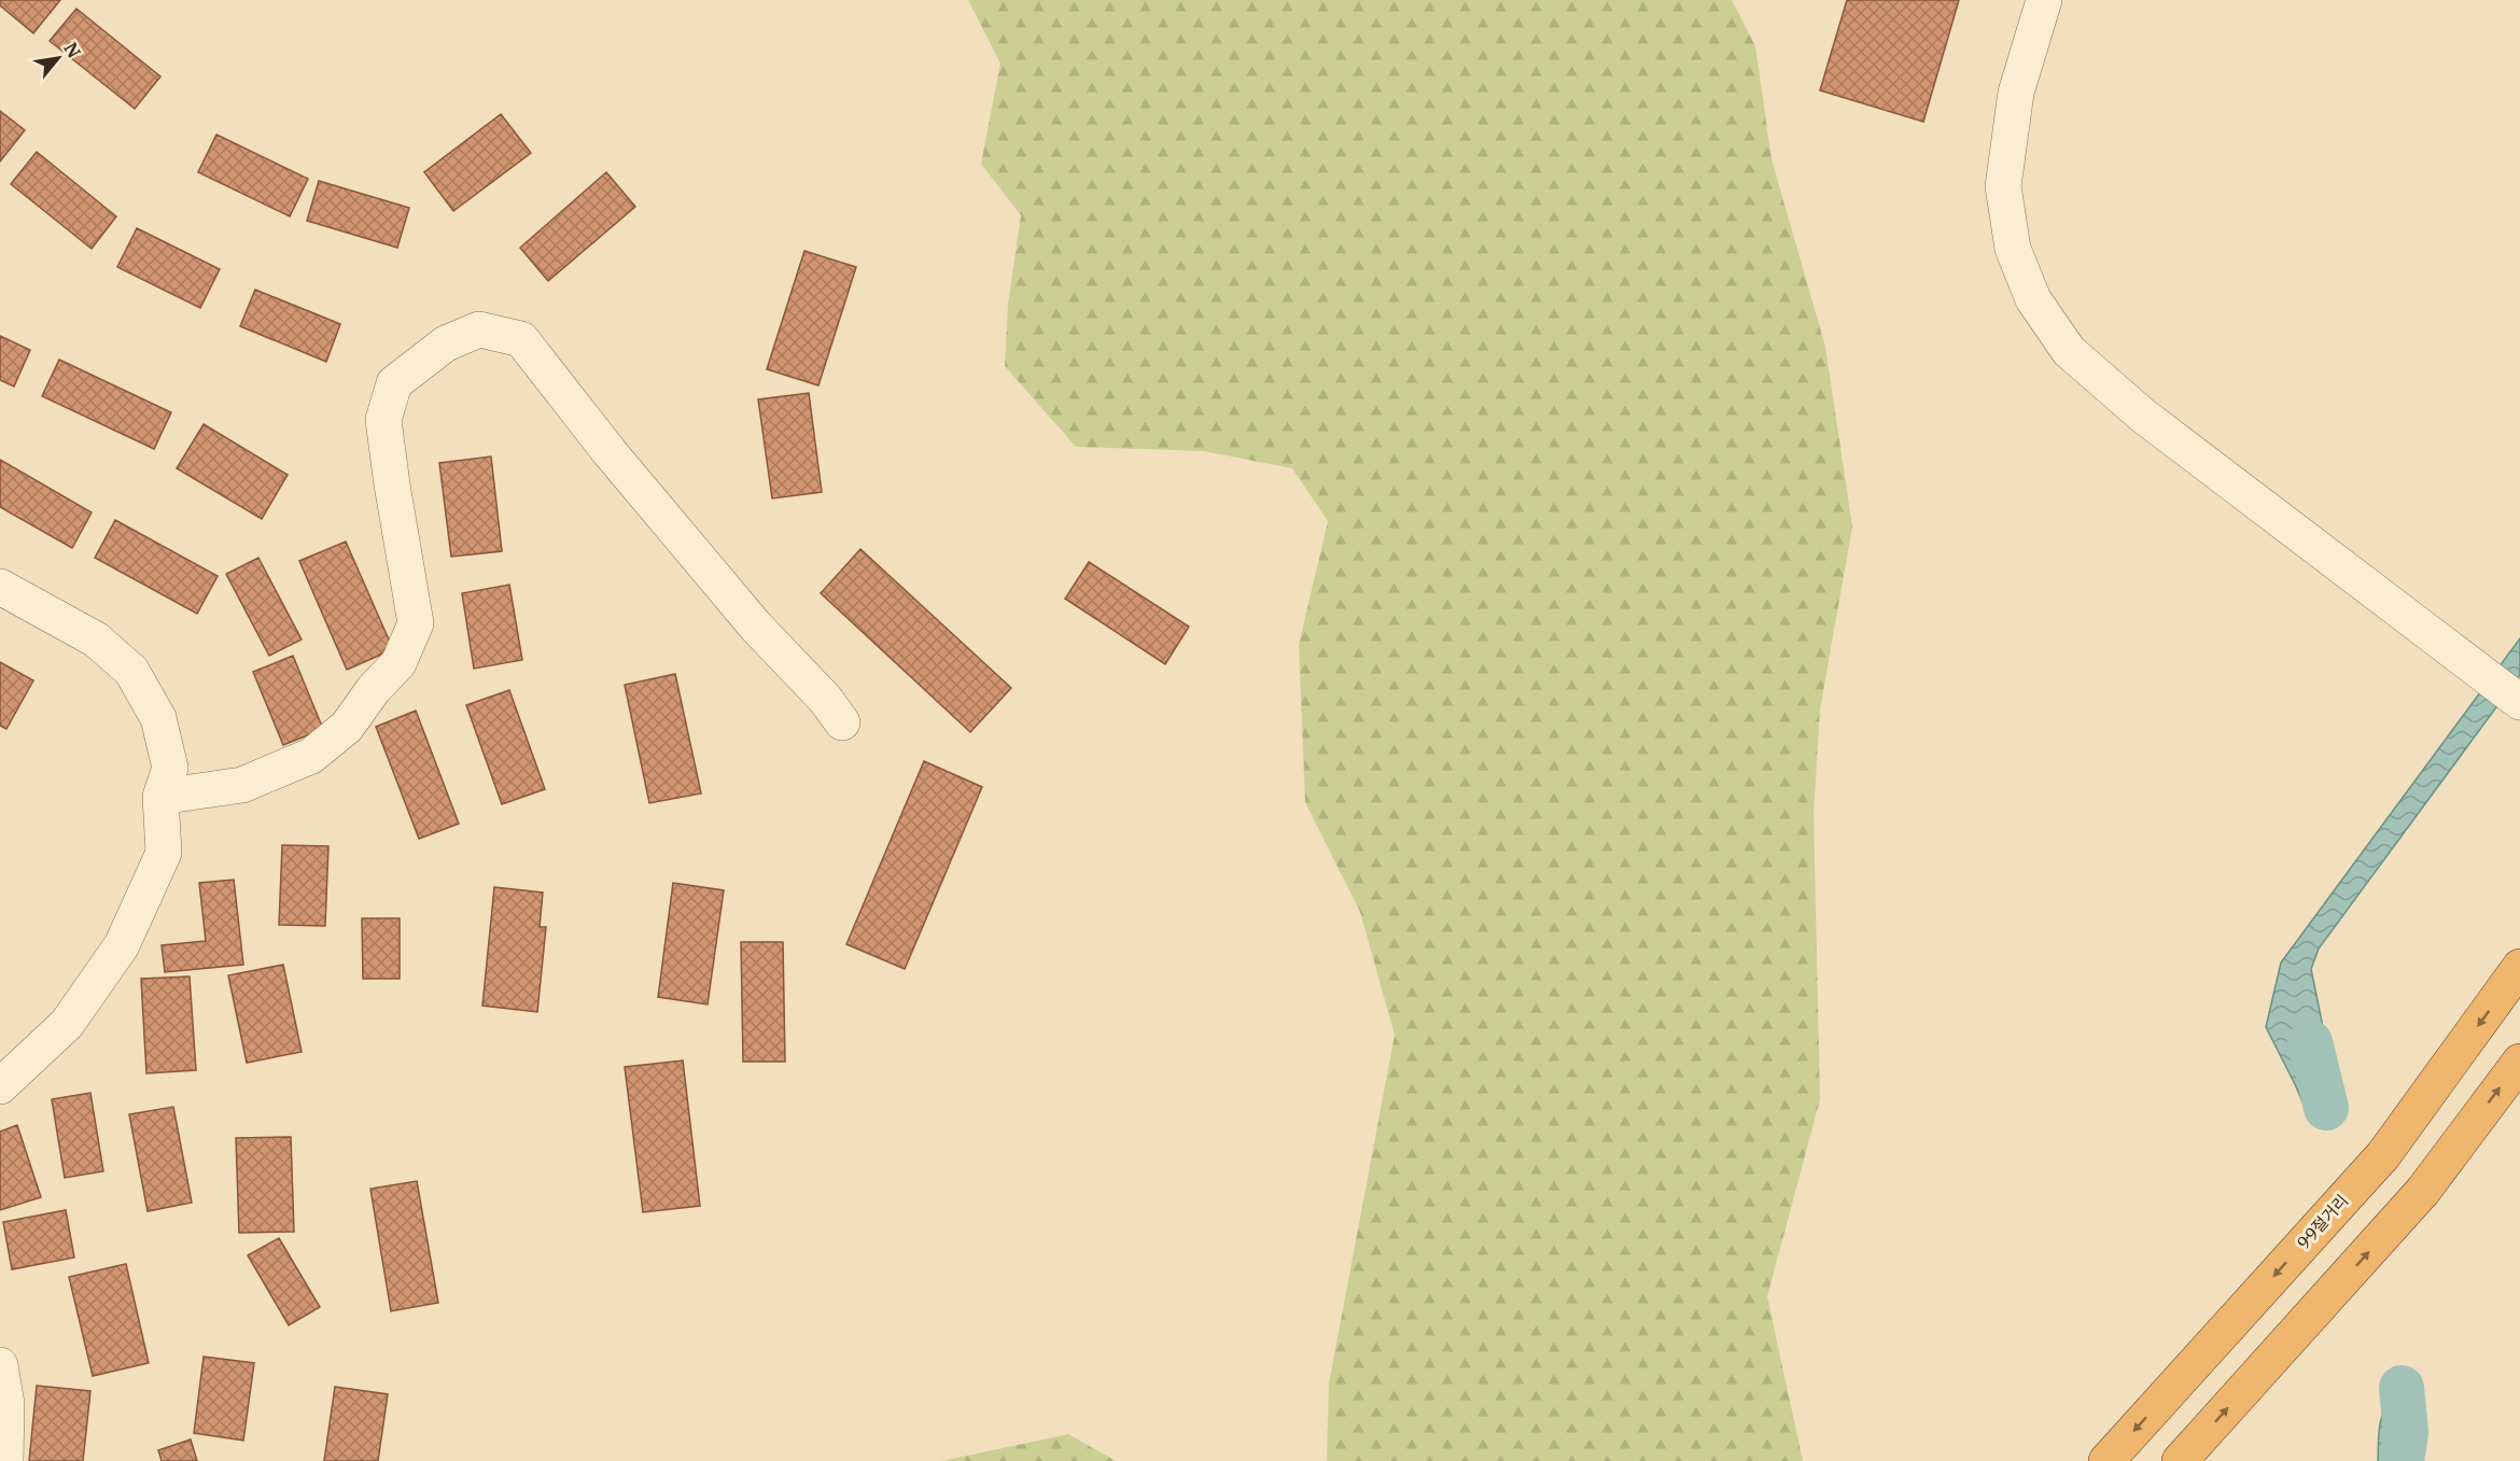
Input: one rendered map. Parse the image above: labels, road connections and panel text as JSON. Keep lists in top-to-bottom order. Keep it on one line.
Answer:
{"streets":{"highway":["9·9절거리"]},"north":"top right"}
